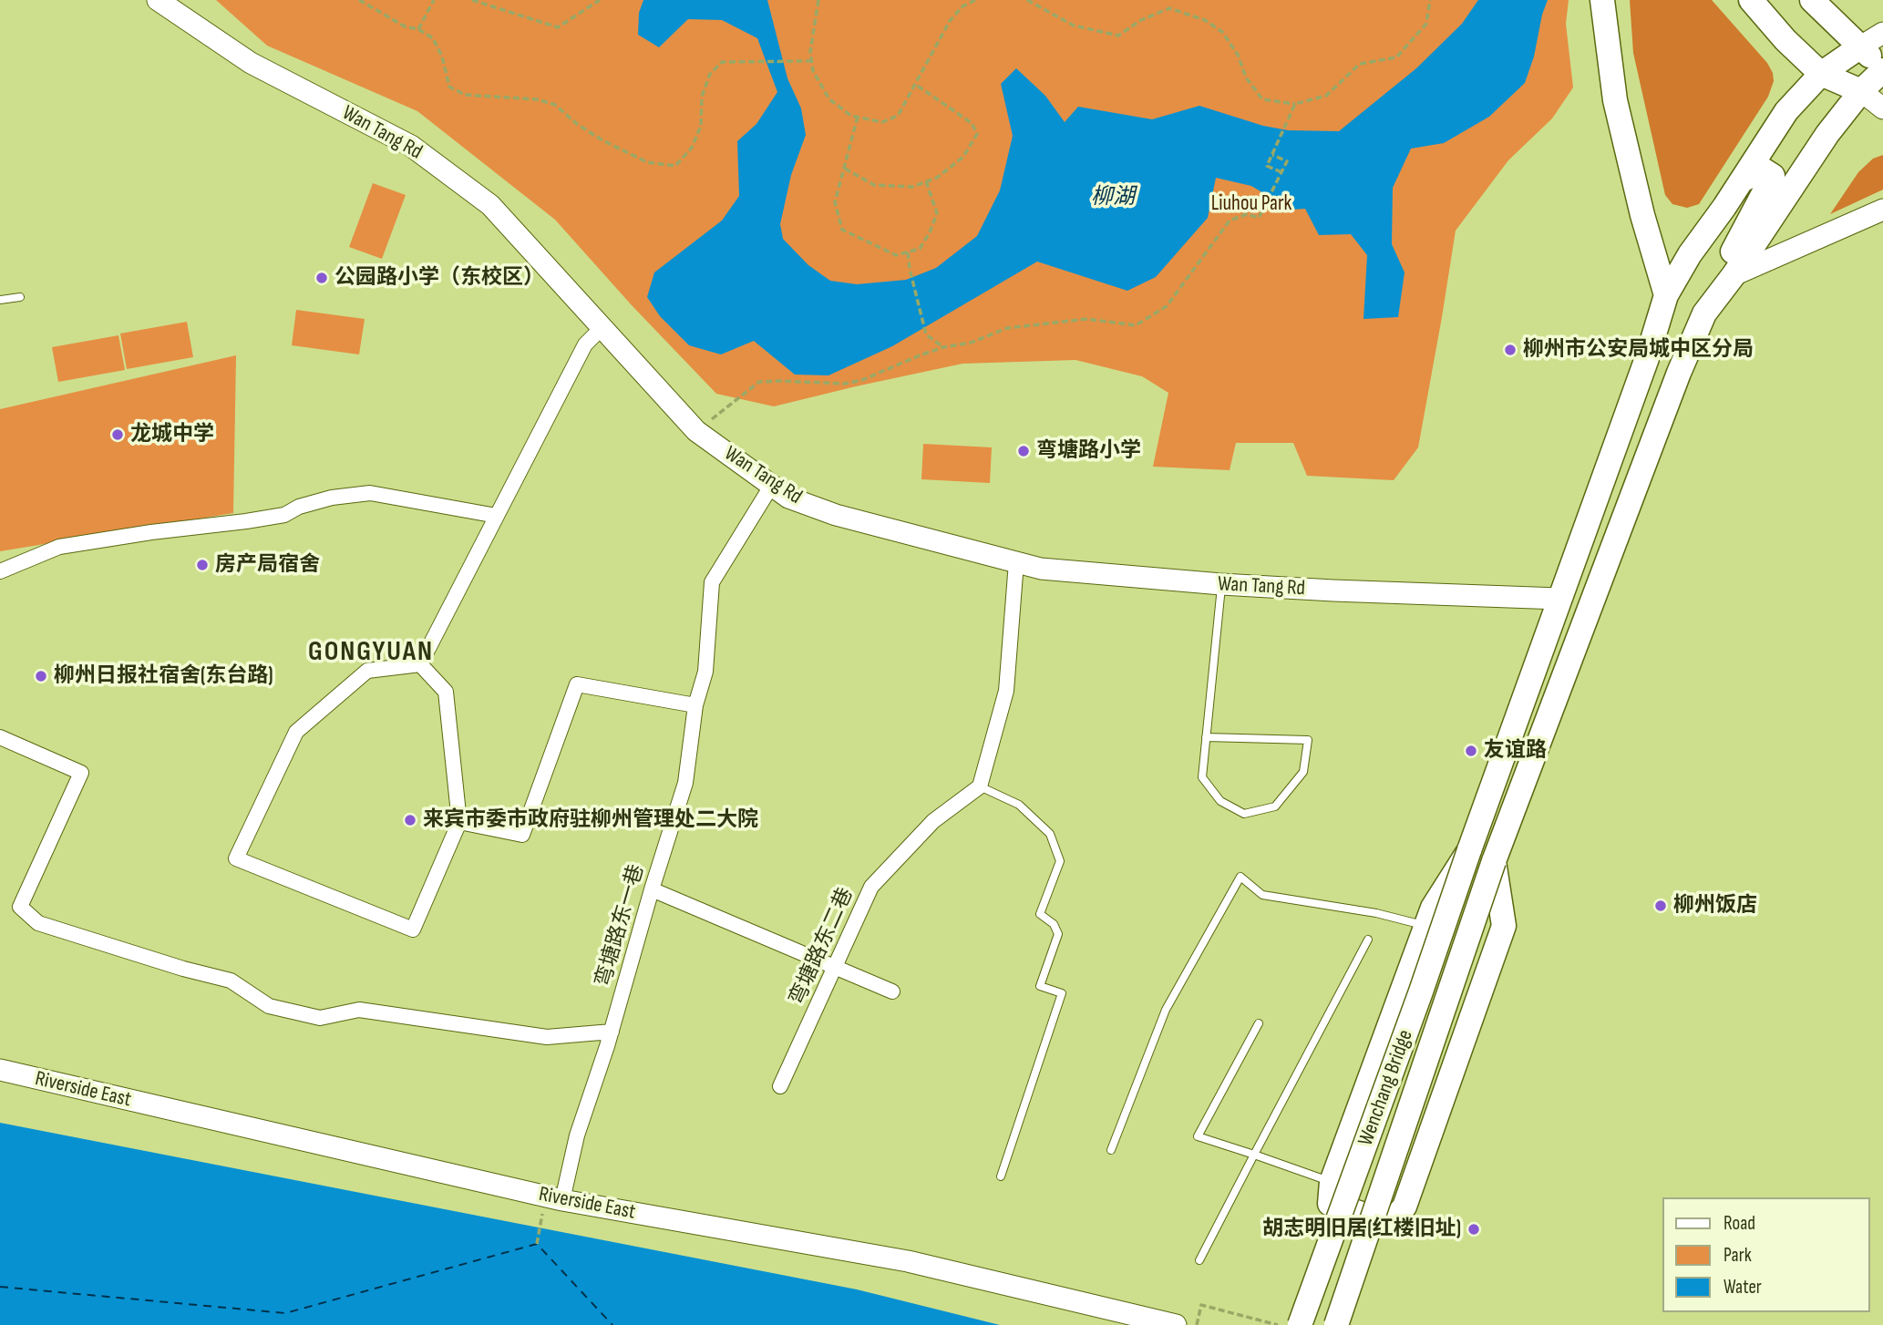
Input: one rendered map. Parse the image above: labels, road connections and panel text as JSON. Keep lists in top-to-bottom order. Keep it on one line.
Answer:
{"streets":{"main road":["Wenchang Bridge"],"street":["Wan Tang Rd","弯塘路东一巷","弯塘路东二巷","Riverside East"]},"crossings":[["Wan Tang Rd","弯塘路东一巷"],["弯塘路东一巷","Riverside East"]],"districts":["GONGYUAN"],"water":["柳湖"],"parks":["Liuhou Park"],"places":["公园路小学（东校区）","柳州市公安局城中区分局","龙城中学","弯塘路小学","房产局宿舍","柳州日报社宿舍(东台路)","友谊路","来宾市委市政府驻柳州管理处二大院","柳州饭店","胡志明旧居(红楼旧址)"],"legend":["Road","Park","Water"]}
